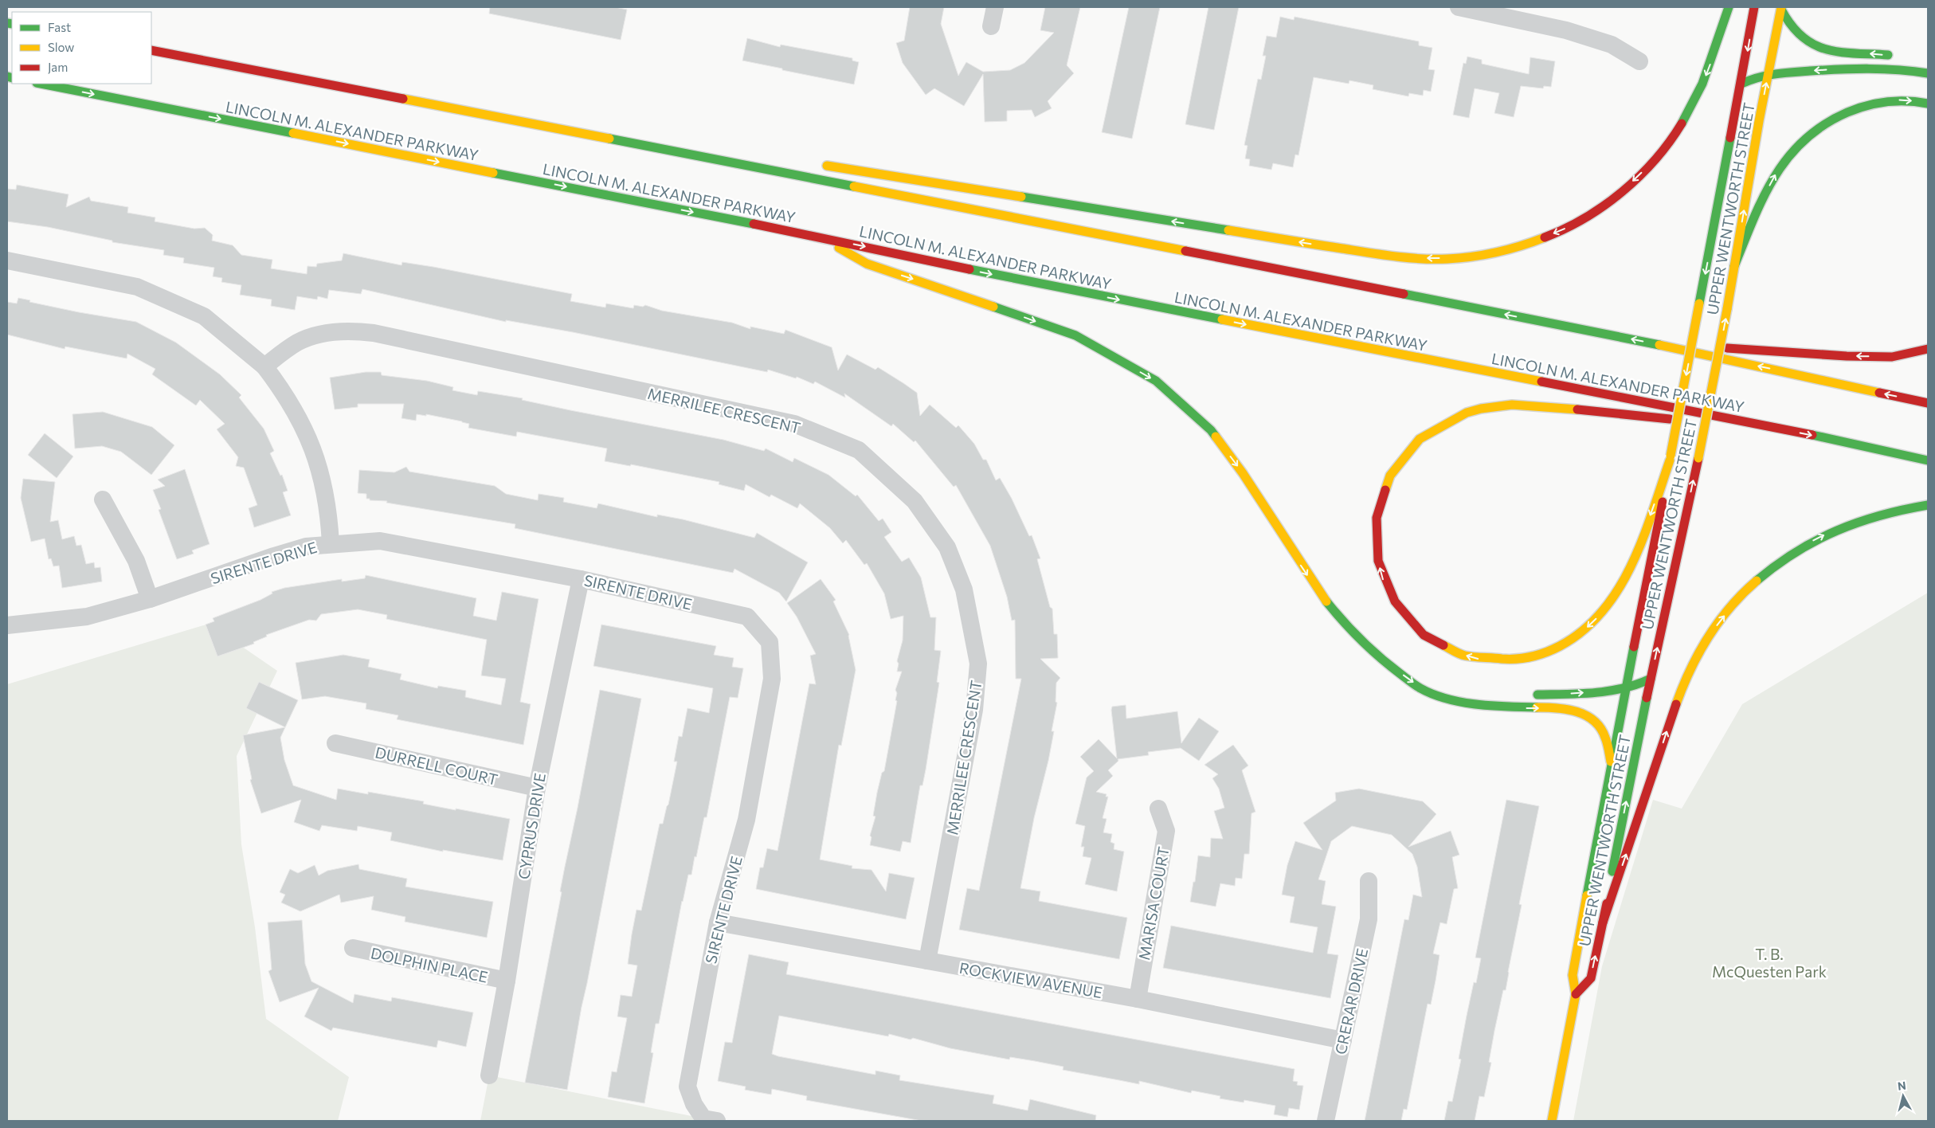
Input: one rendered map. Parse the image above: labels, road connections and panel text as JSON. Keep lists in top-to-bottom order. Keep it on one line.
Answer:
{"streets":{"main road":["LINCOLN M. ALEXANDER PARKWAY","UPPER WENTWORTH STREET"],"street":["MERRILEE CRESCENT","SIRENTE DRIVE","DURRELL COURT","CYPRUS DRIVE","MARISA COURT","DOLPHIN PLACE","ROCKVIEW AVENUE","CRERAR DRIVE"]},"crossings":[["MERRILEE CRESCENT","ROCKVIEW AVENUE"],["SIRENTE DRIVE","CYPRUS DRIVE"],["SIRENTE DRIVE","ROCKVIEW AVENUE"],["DURRELL COURT","CYPRUS DRIVE"],["CYPRUS DRIVE","DOLPHIN PLACE"],["MARISA COURT","ROCKVIEW AVENUE"],["ROCKVIEW AVENUE","CRERAR DRIVE"]],"parks":["T. B. McQuesten Park"],"legend":["Fast","Slow","Jam"],"north":"top"}
